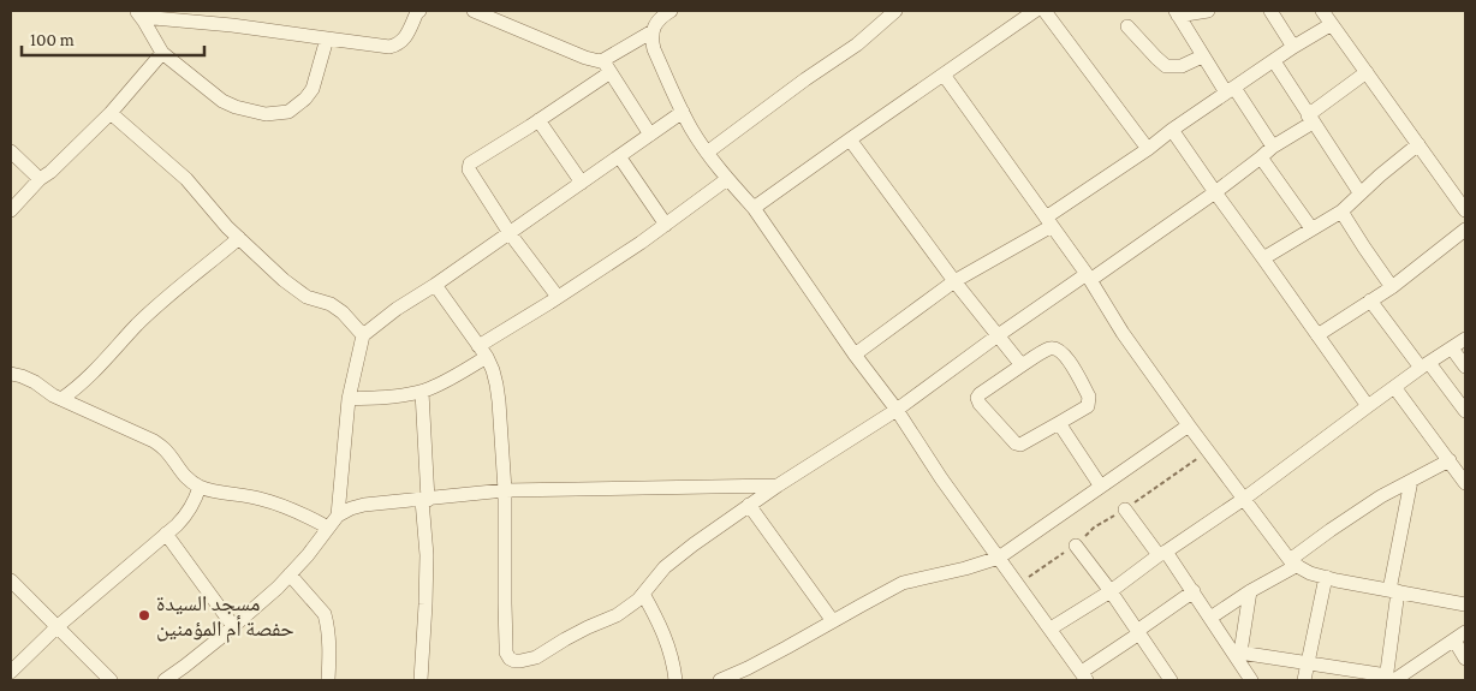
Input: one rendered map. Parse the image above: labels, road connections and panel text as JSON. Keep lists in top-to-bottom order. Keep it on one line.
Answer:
{"places":["مسجد السيدة حفصة أم المؤمنين"],"scale_bar":"100 m"}
